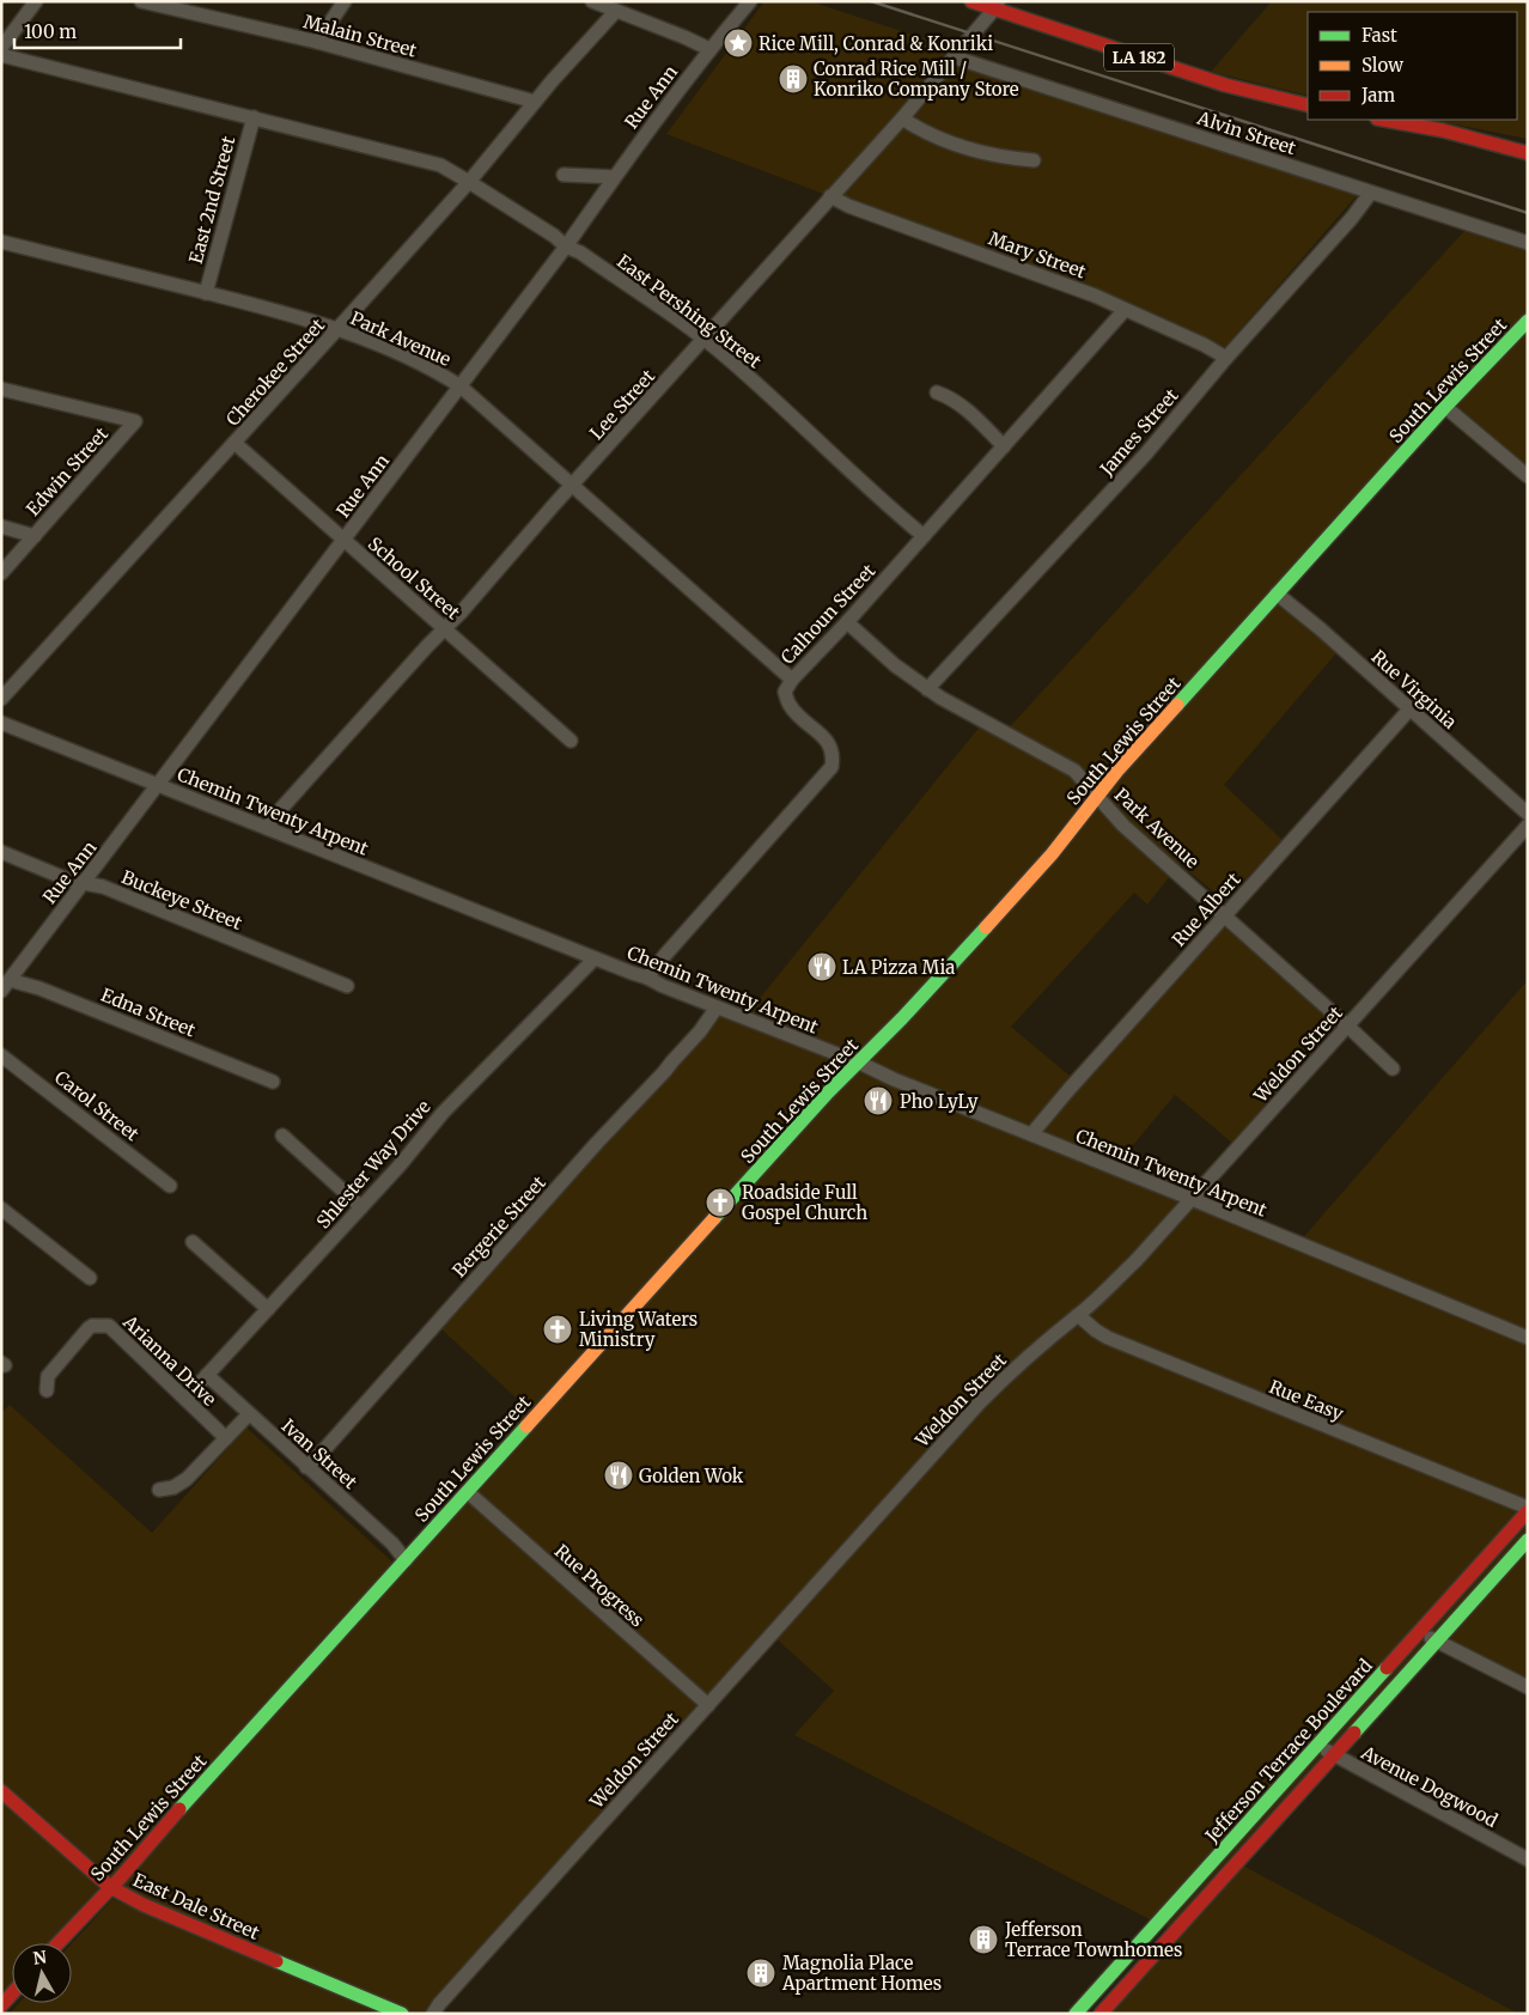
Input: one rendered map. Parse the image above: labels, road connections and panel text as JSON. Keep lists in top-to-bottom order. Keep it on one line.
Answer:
{"streets":{"main road":["LA 182","South Lewis Street","Jefferson Terrace Boulevard","East Dale Street"],"street":["Malain Street","Rue Ann","Alvin Street","East 2nd Street","Mary Street","East Pershing Street","Park Avenue","Cherokee Street","Lee Street","James Street","Edwin Street","School Street","Calhoun Street","Rue Virginia","Chemin Twenty Arpent","Buckeye Street","Rue Albert","Edna Street","Weldon Street","Carol Street","Shlester Way Drive","Bergerie Street","Arianna Drive","Rue Easy","Ivan Street","Rue Progress","Avenue Dogwood"]},"crossings":[["Malain Street","Cherokee Street"],["LA 182","Lee Street"],["Rue Ann","East Pershing Street"],["Rue Ann","Park Avenue"],["Rue Ann","School Street"],["Rue Ann","Chemin Twenty Arpent"],["Rue Ann","Buckeye Street"],["Rue Ann","Edna Street"],["Alvin Street","Lee Street"],["Alvin Street","James Street"],["East 2nd Street","East Pershing Street"],["East 2nd Street","Park Avenue"],["Mary Street","Lee Street"],["Mary Street","James Street"],["Mary Street","Calhoun Street"],["East Pershing Street","Cherokee Street"],["East Pershing Street","Lee Street"],["East Pershing Street","Calhoun Street"],["Park Avenue","Cherokee Street"],["Park Avenue","South Lewis Street"],["Park Avenue","Lee Street"],["Park Avenue","James Street"],["Park Avenue","Calhoun Street"],["Park Avenue","Rue Albert"],["Park Avenue","Weldon Street"],["Cherokee Street","School Street"],["South Lewis Street","Rue Virginia"],["South Lewis Street","Chemin Twenty Arpent"],["South Lewis Street","Ivan Street"],["South Lewis Street","Rue Progress"],["South Lewis Street","East Dale Street"],["Lee Street","School Street"],["Lee Street","Chemin Twenty Arpent"],["Calhoun Street","Chemin Twenty Arpent"],["Rue Virginia","Rue Albert"],["Chemin Twenty Arpent","Rue Albert"],["Chemin Twenty Arpent","Weldon Street"],["Chemin Twenty Arpent","Shlester Way Drive"],["Chemin Twenty Arpent","Bergerie Street"],["Weldon Street","Rue Easy"],["Weldon Street","Rue Progress"],["Shlester Way Drive","Arianna Drive"],["Shlester Way Drive","Ivan Street"],["Bergerie Street","Ivan Street"],["Jefferson Terrace Boulevard","Avenue Dogwood"]],"places":{"place":["Rice Mill, Conrad & Konriki"],"building":["Conrad Rice Mill / Konriko Company Store","Jefferson Terrace Townhomes","Magnolia Place Apartment Homes"],"restaurant":["LA Pizza Mia","Pho LyLy","Golden Wok"],"church":["Roadside Full Gospel Church","Living Waters Ministry"]},"legend":["Fast","Slow","Jam"],"scale_bar":"100 m","north":"top"}
